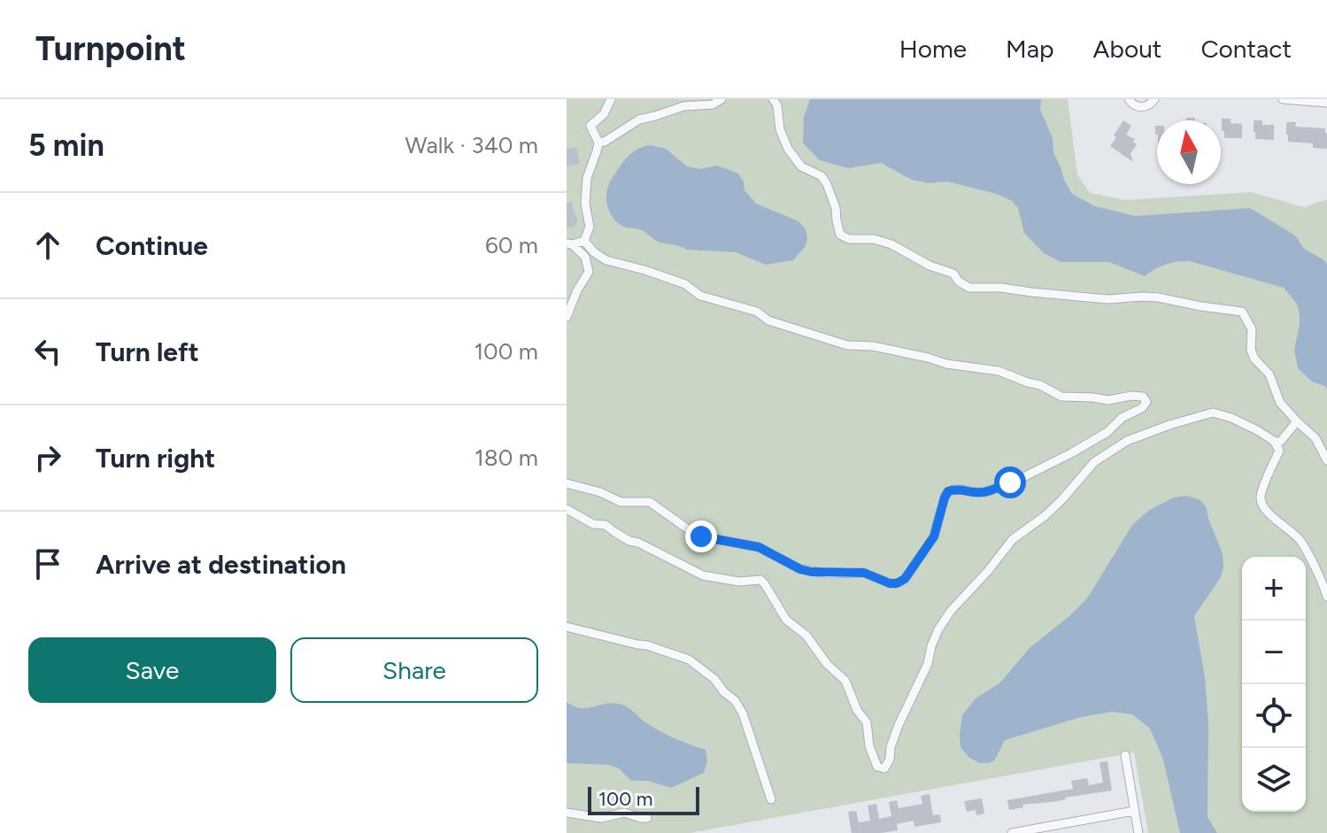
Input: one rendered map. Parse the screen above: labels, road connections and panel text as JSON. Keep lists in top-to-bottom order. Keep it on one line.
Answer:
{"scale_bar":"100 m","north":"top","page":{"header":"Turnpoint","nav":["Home","Map","About","Contact"],"heading":["5 min","Walk · 340 m"],"list":[["Continue","60 m"],["Turn left","100 m"],["Turn right","180 m"],"Arrive at destination"],"map_buttons":["+","−"],"buttons":["Save","Share"],"scale":"100 m"}}
